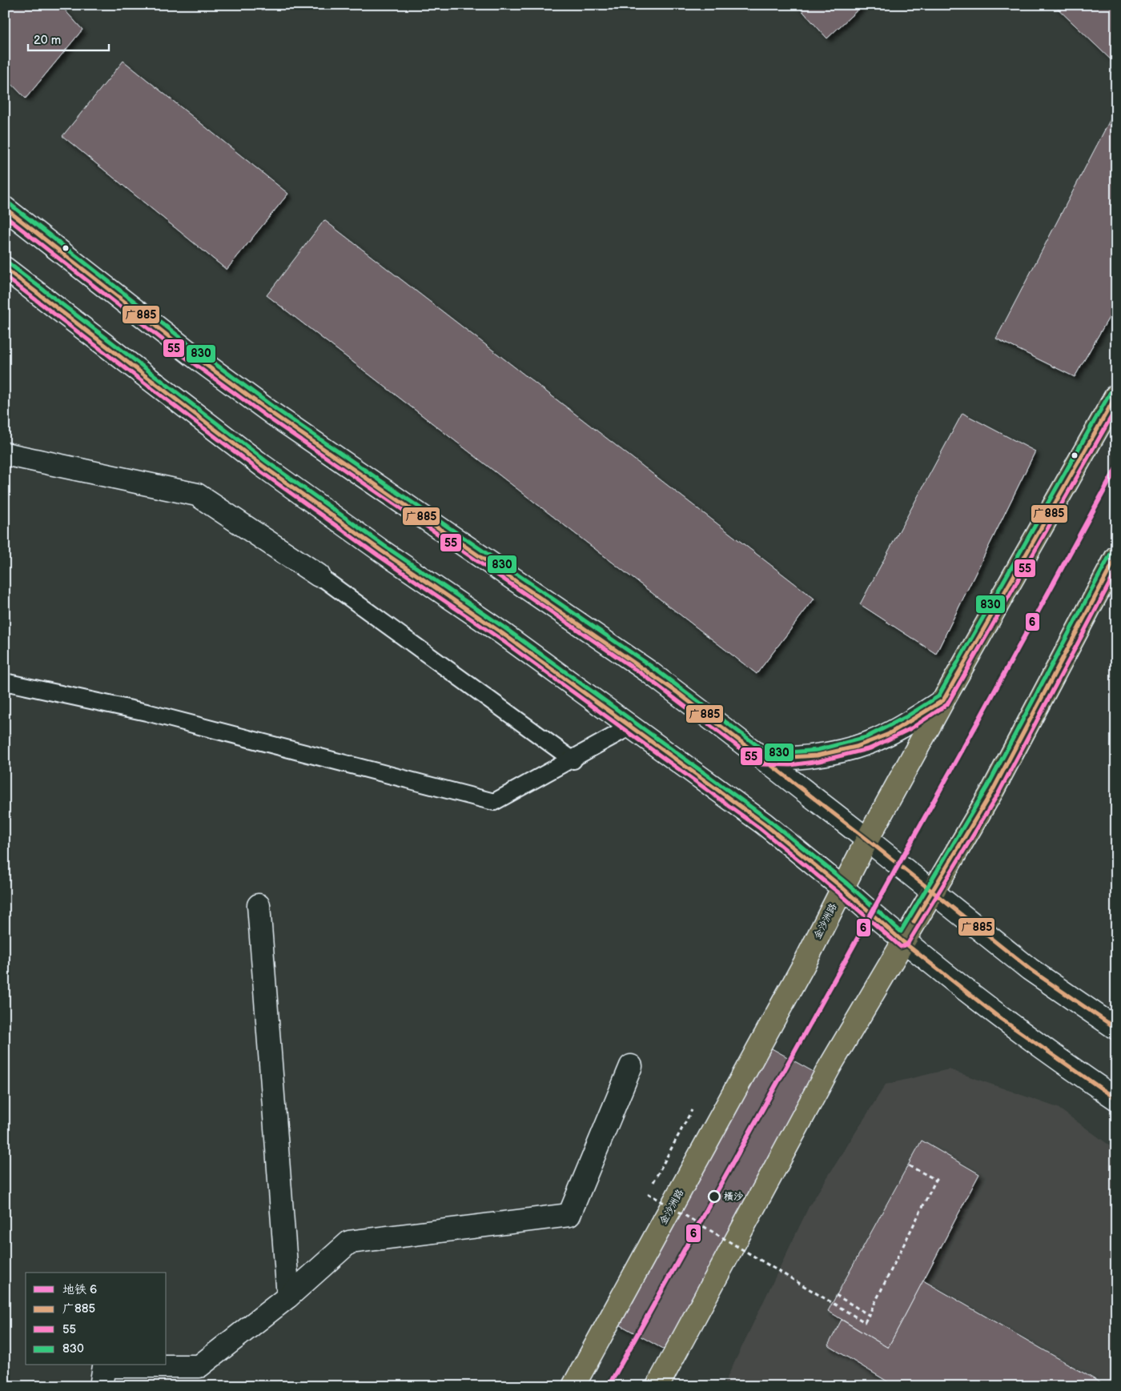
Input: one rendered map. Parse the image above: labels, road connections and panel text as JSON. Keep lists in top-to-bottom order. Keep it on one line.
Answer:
{"streets":{"main road":["金沙洲路"]},"places":["横沙"],"lines":["transit line 830","transit line 广885","transit line 55","metro line 6"],"legend":["地铁 6","广885","55","830"],"scale_bar":"20 m"}
